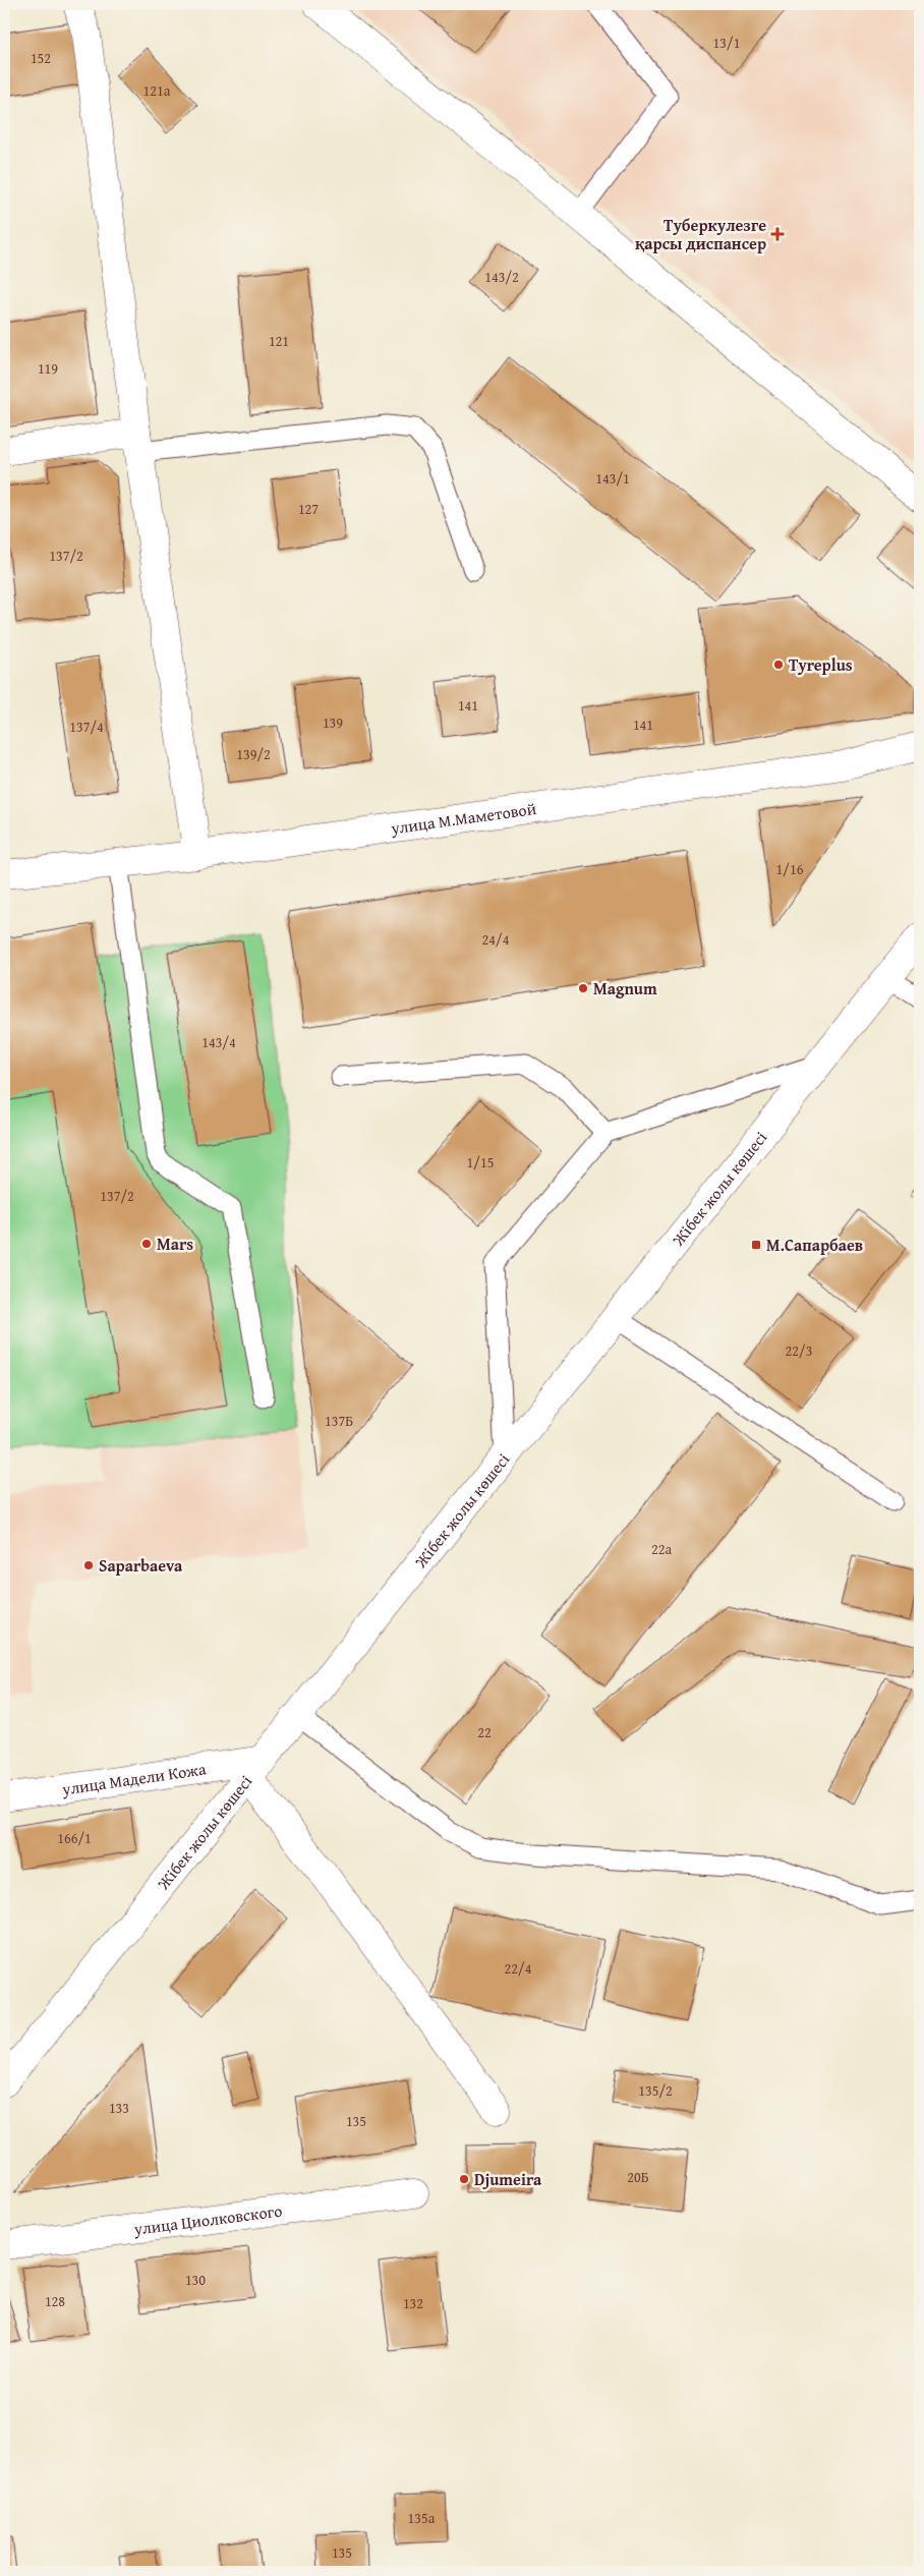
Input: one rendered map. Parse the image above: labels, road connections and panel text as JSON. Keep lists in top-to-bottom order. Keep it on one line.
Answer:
{"streets":{"street":["улица М.Маметовой","Жібек жолы көшесі","улица Мадели Кожа","улица Циолковского"]},"crossings":[["Жібек жолы көшесі","улица Мадели Кожа"]],"places":{"health":["Туберкулезге қарсы диспансер"],"other":["Tyreplus","Magnum","Mars","Saparbaeva","Djumeira"],"transit":["М.Сапарбаев"]},"house_numbers":["13/1","152","121а","143/2","121","119","143/1","127","137/2","141","139","141","137/4","139/2","1/16","24/4","143/4","1/15","137/2","22/3","137Б","22а","22","166/1","22/4","135/2","133","135","20Б","130","128","132","135а","135"]}
